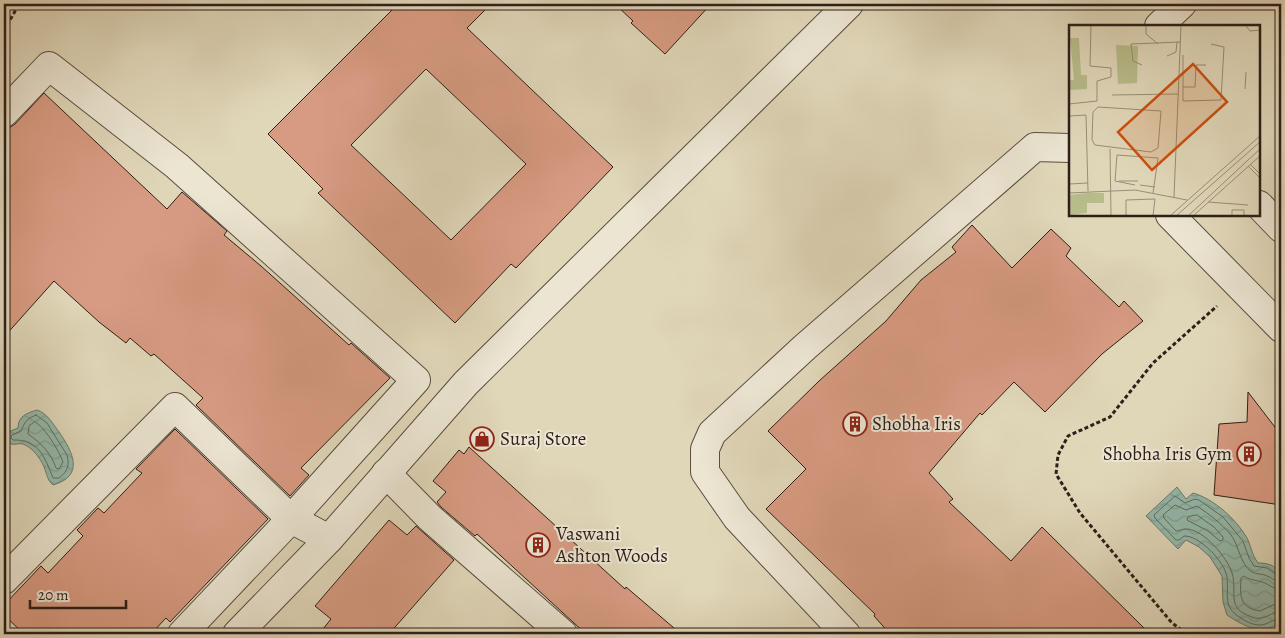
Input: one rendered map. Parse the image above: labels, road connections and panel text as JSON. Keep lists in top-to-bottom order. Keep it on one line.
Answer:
{"places":{"building":["Shobha Iris","Shobha Iris Gym","Vaswani Ashton Woods"],"shop":["Suraj Store"]},"scale_bar":"20 m"}
